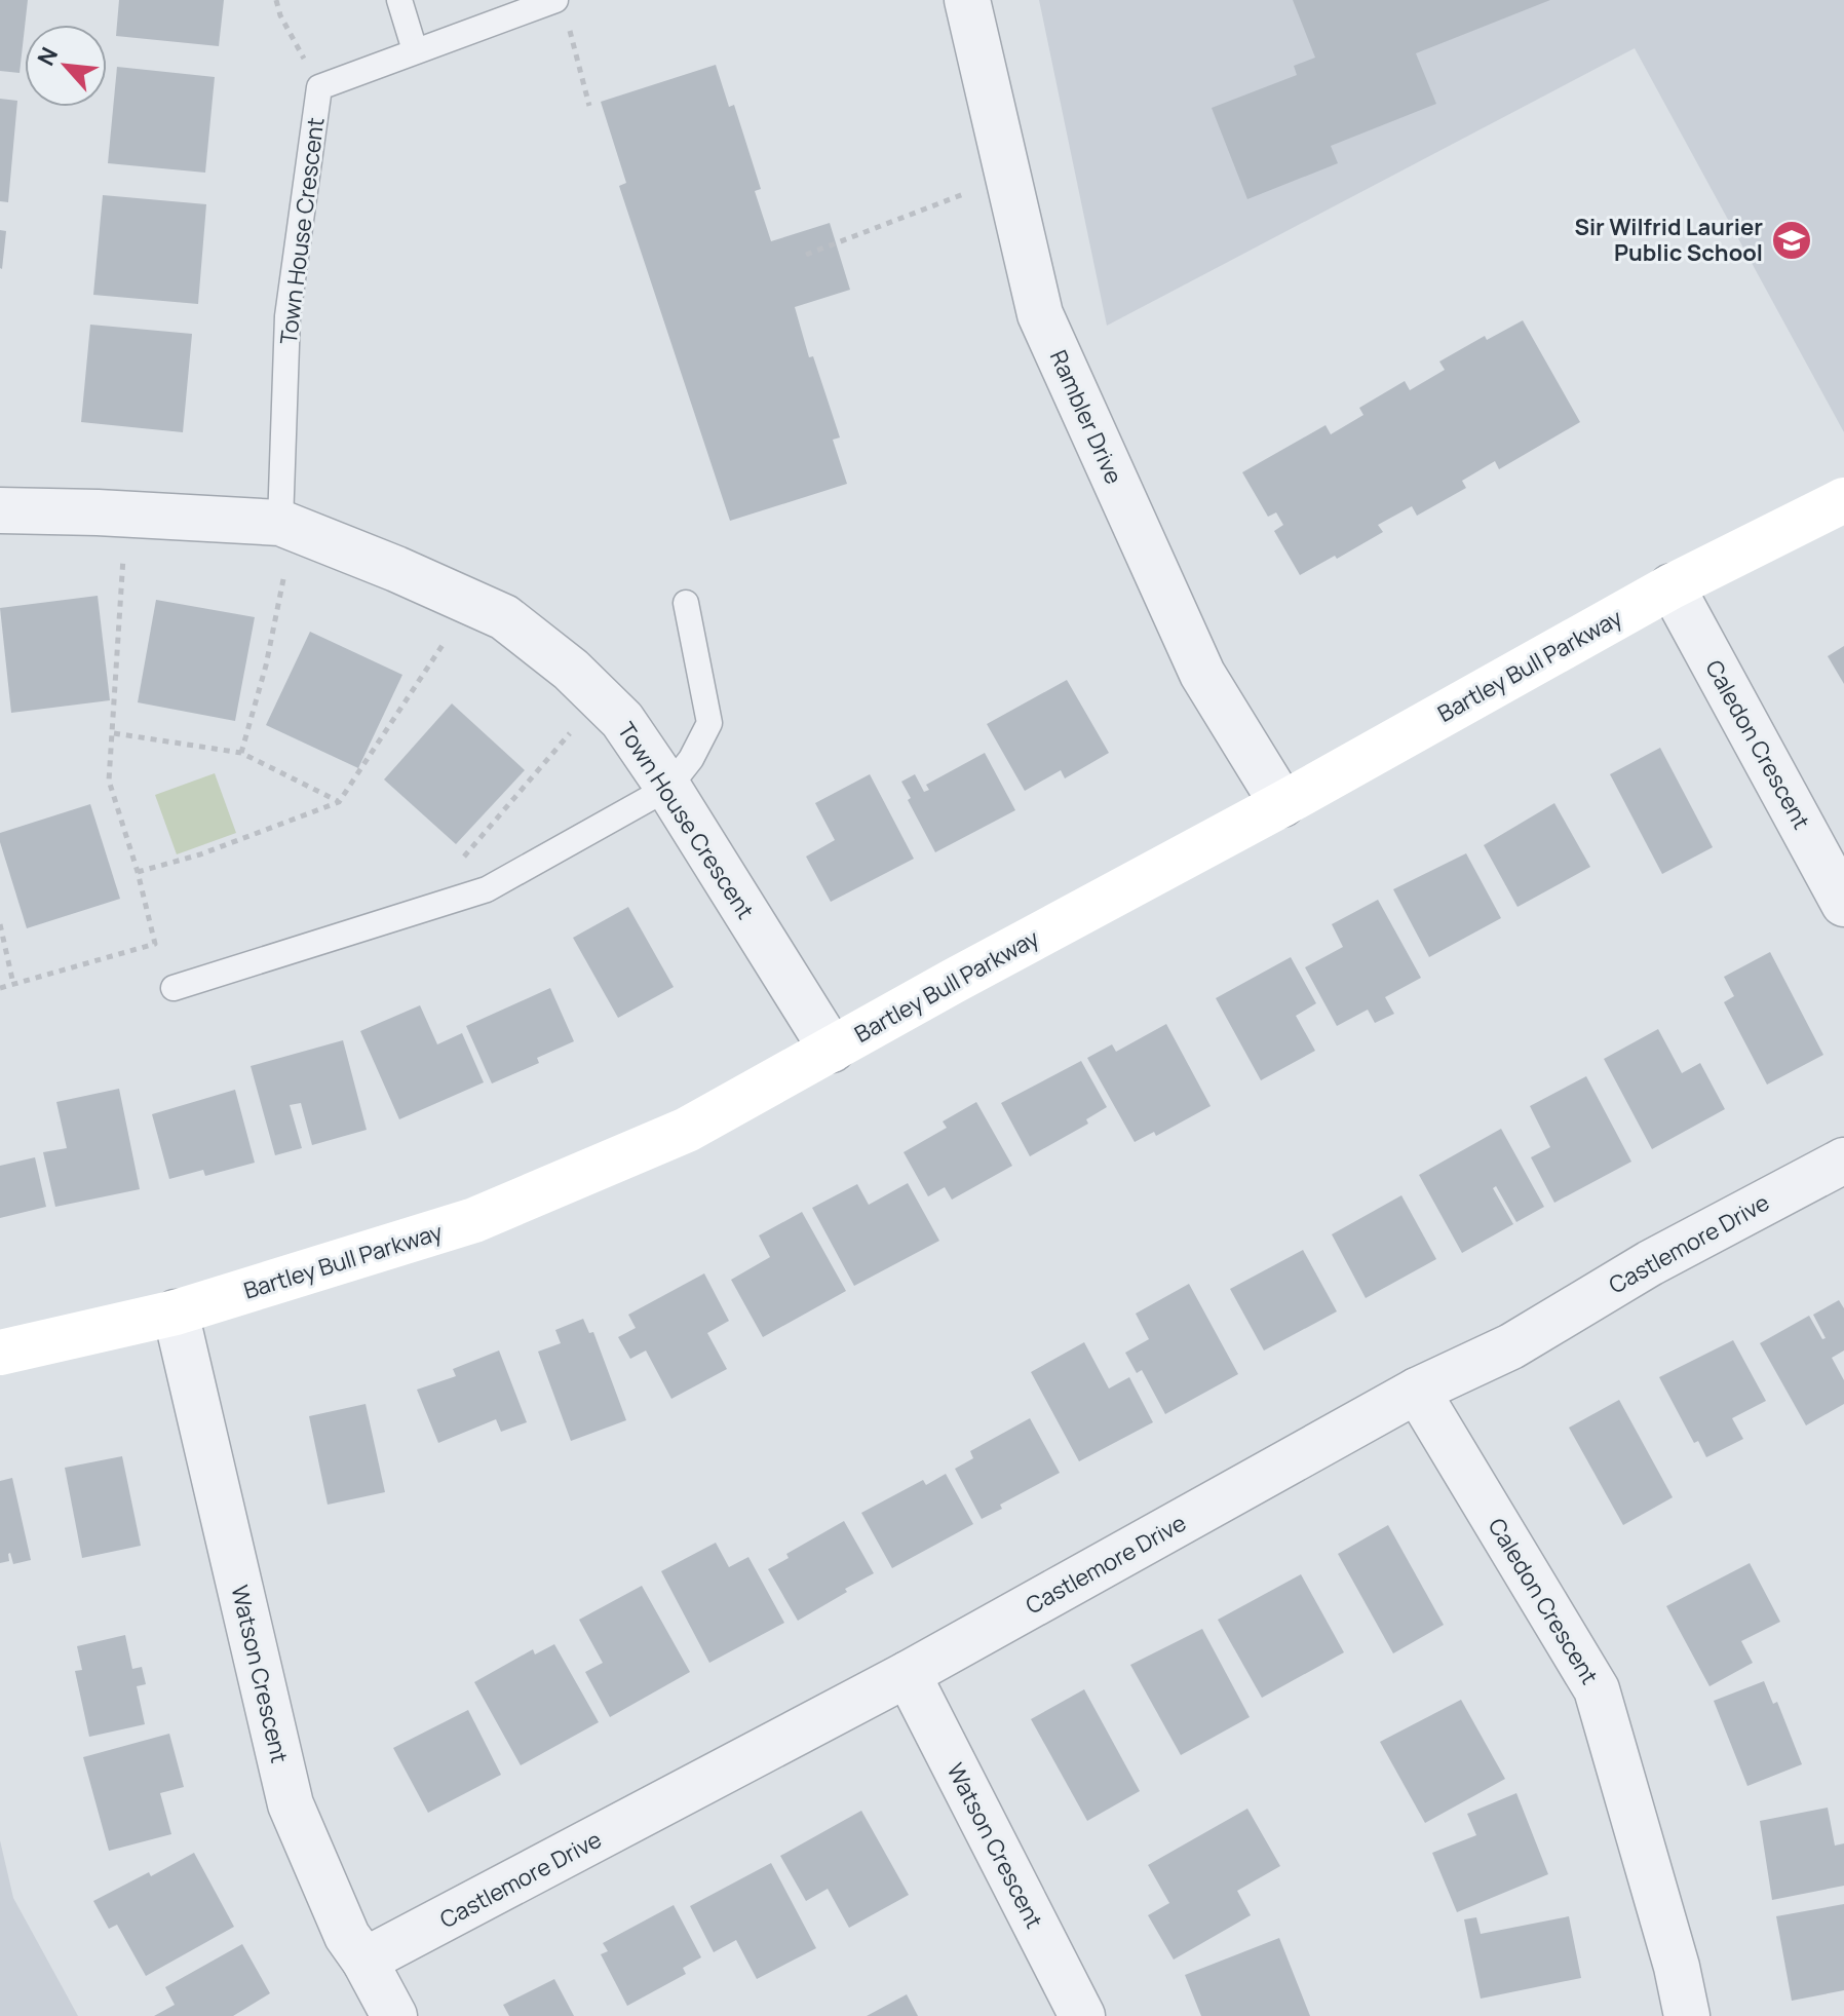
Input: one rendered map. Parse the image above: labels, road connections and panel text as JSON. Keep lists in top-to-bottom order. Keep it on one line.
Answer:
{"streets":{"street":["Town House Crescent","Rambler Drive","Bartley Bull Parkway","Caledon Crescent","Castlemore Drive","Watson Crescent"]},"crossings":[["Town House Crescent","Bartley Bull Parkway"],["Rambler Drive","Bartley Bull Parkway"],["Bartley Bull Parkway","Caledon Crescent"],["Bartley Bull Parkway","Watson Crescent"],["Caledon Crescent","Castlemore Drive"],["Castlemore Drive","Watson Crescent"]],"places":{"school or university":["Sir Wilfrid Laurier Public School"]},"north":"top left"}
